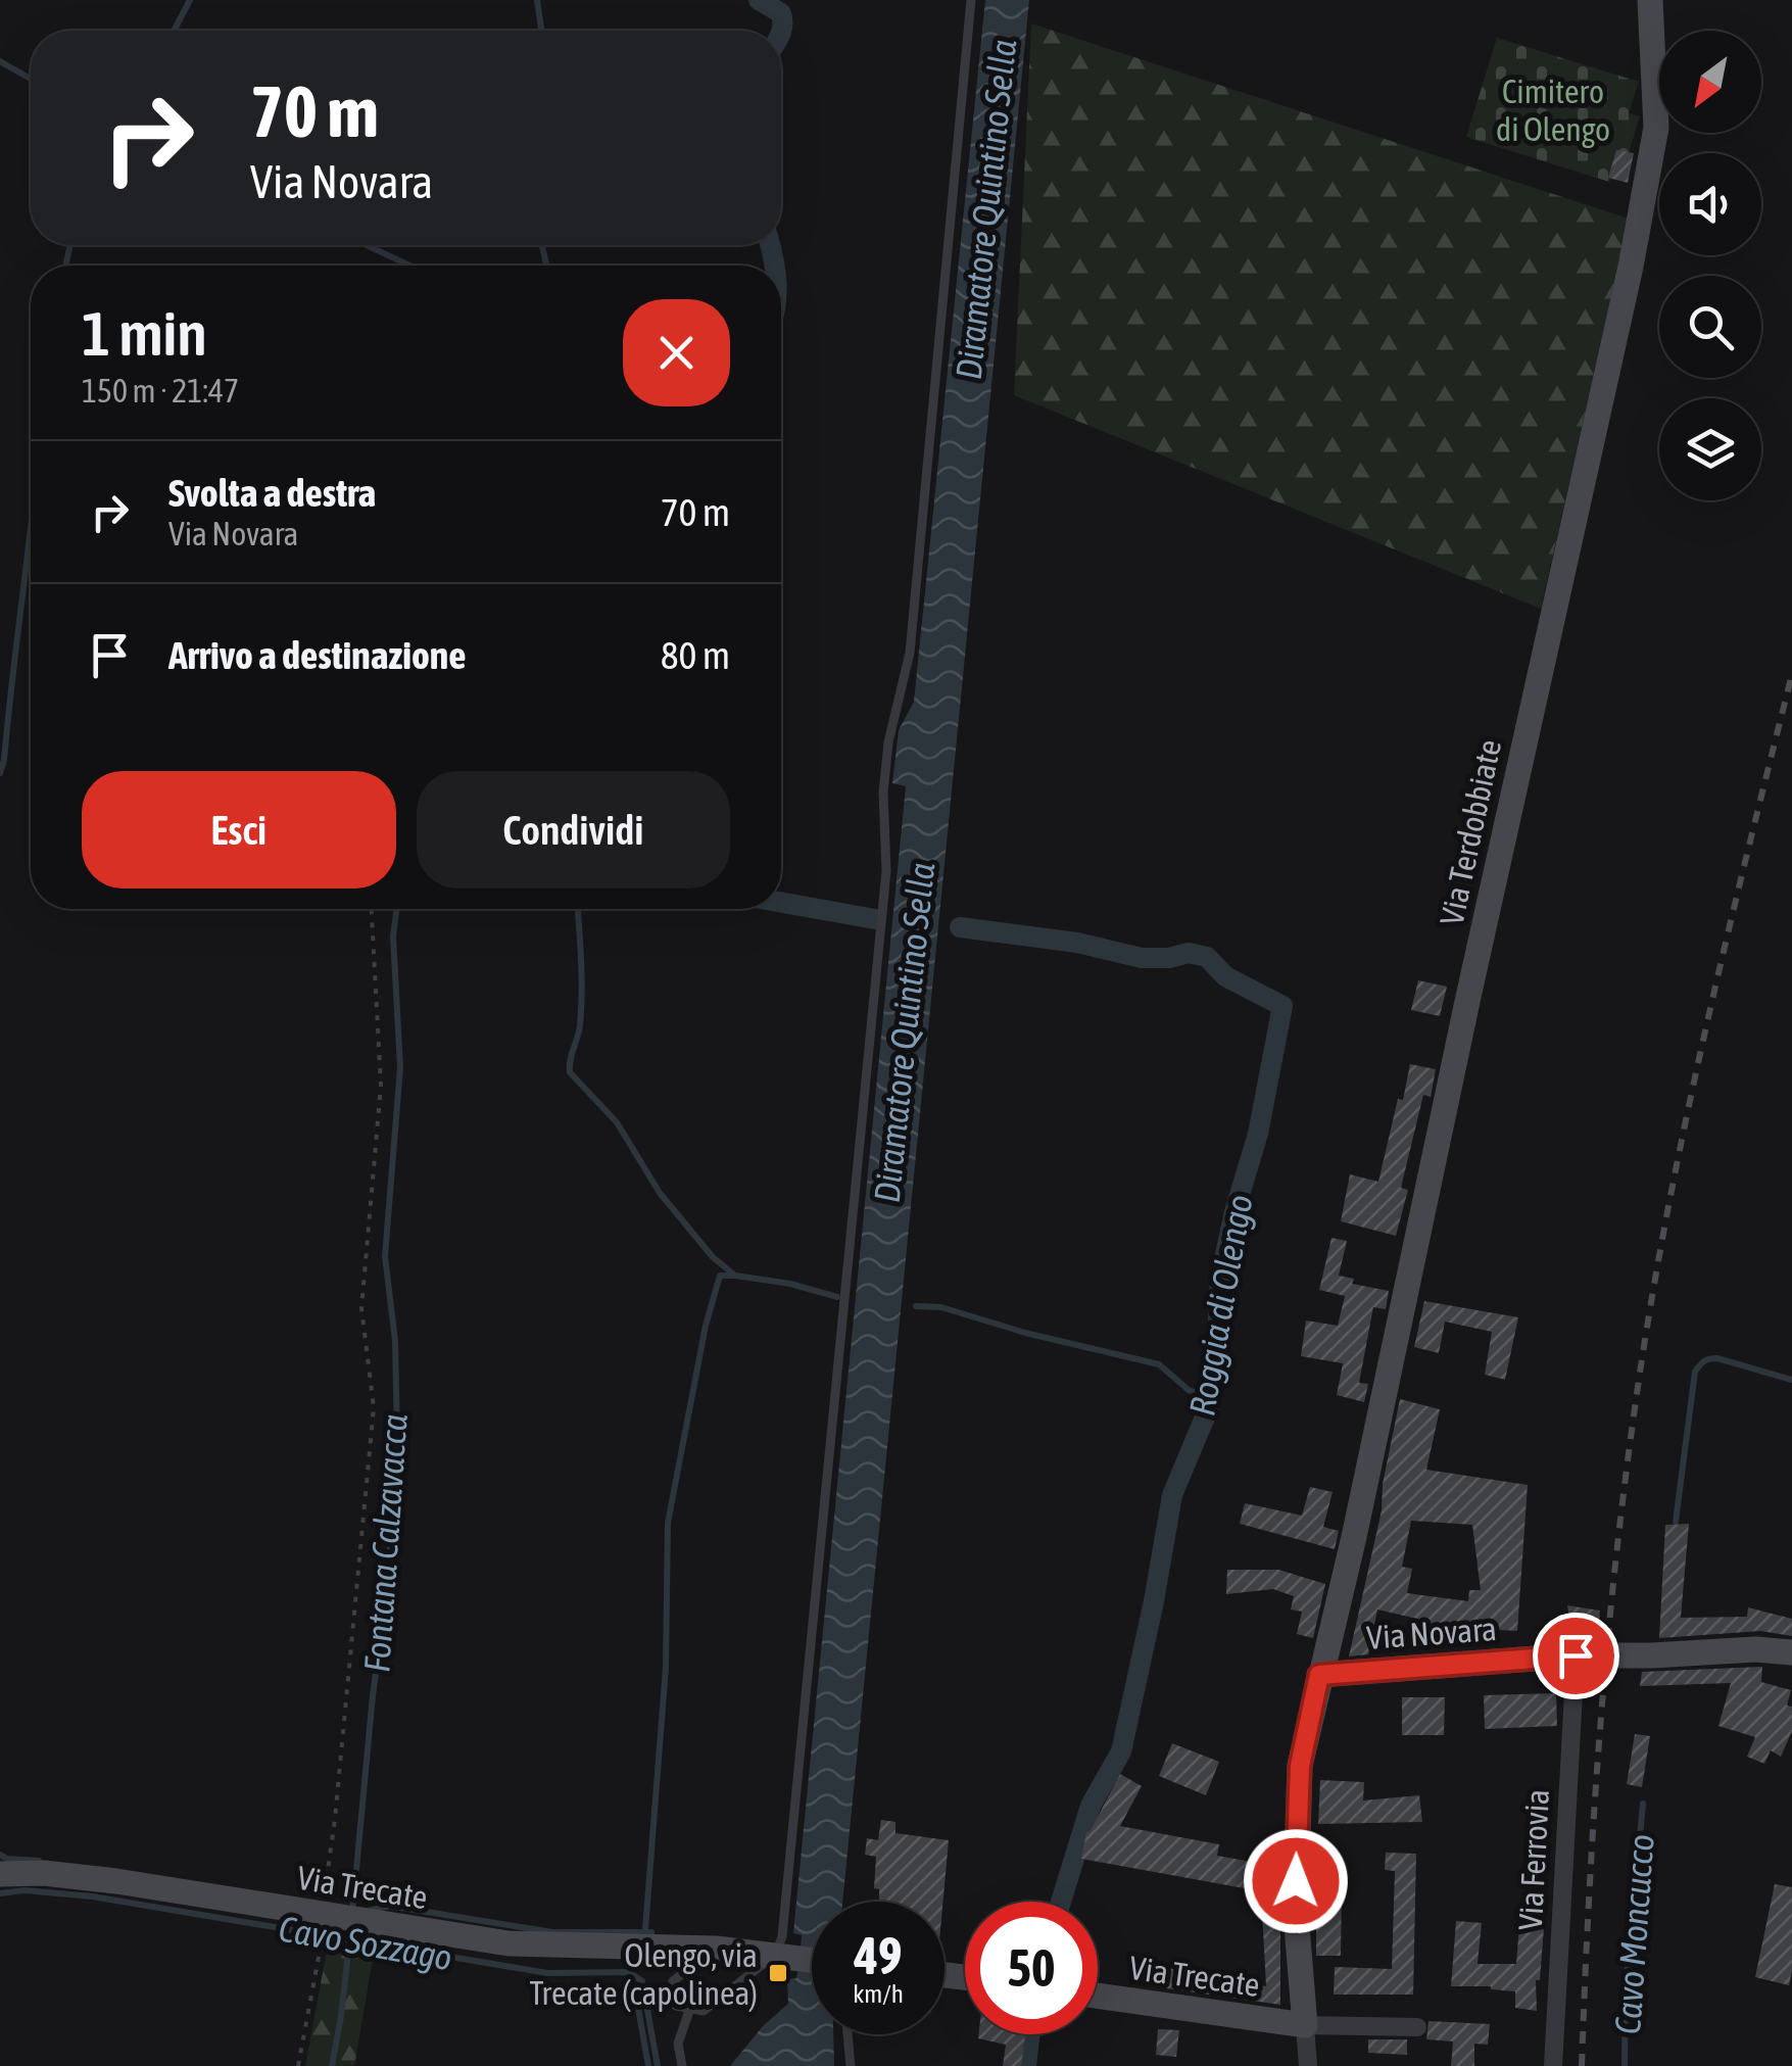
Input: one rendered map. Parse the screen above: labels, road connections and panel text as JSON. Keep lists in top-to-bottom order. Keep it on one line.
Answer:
{"streets":{"main road":["Via Terdobbiate","Via Novara","Via Trecate"],"street":["Via Ferrovia"]},"crossings":[["Via Terdobbiate","Via Novara"],["Via Terdobbiate","Via Trecate"],["Via Novara","Via Ferrovia"],["Via Novara","Via Trecate"]],"water":["Diramatore Quintino Sella","Roggia di Olengo","Fontana Calzavacca","Cavo Moncucco","Cavo Sozzago"],"parks":["Cimitero di Olengo"],"places":{"transit":["Olengo, via Trecate (capolinea)"]},"north":"bottom left","page":{"turn":["70 m","Via Novara"],"heading":["1 min","150 m · 21:47"],"list":[{"name":"Svolta a destra","note":"Via Novara","value":"70 m"},{"name":"Arrivo a destinazione","value":"80 m"}],"buttons":["Esci","Condividi"],"speed":"49 km/h","limit":"50"}}
